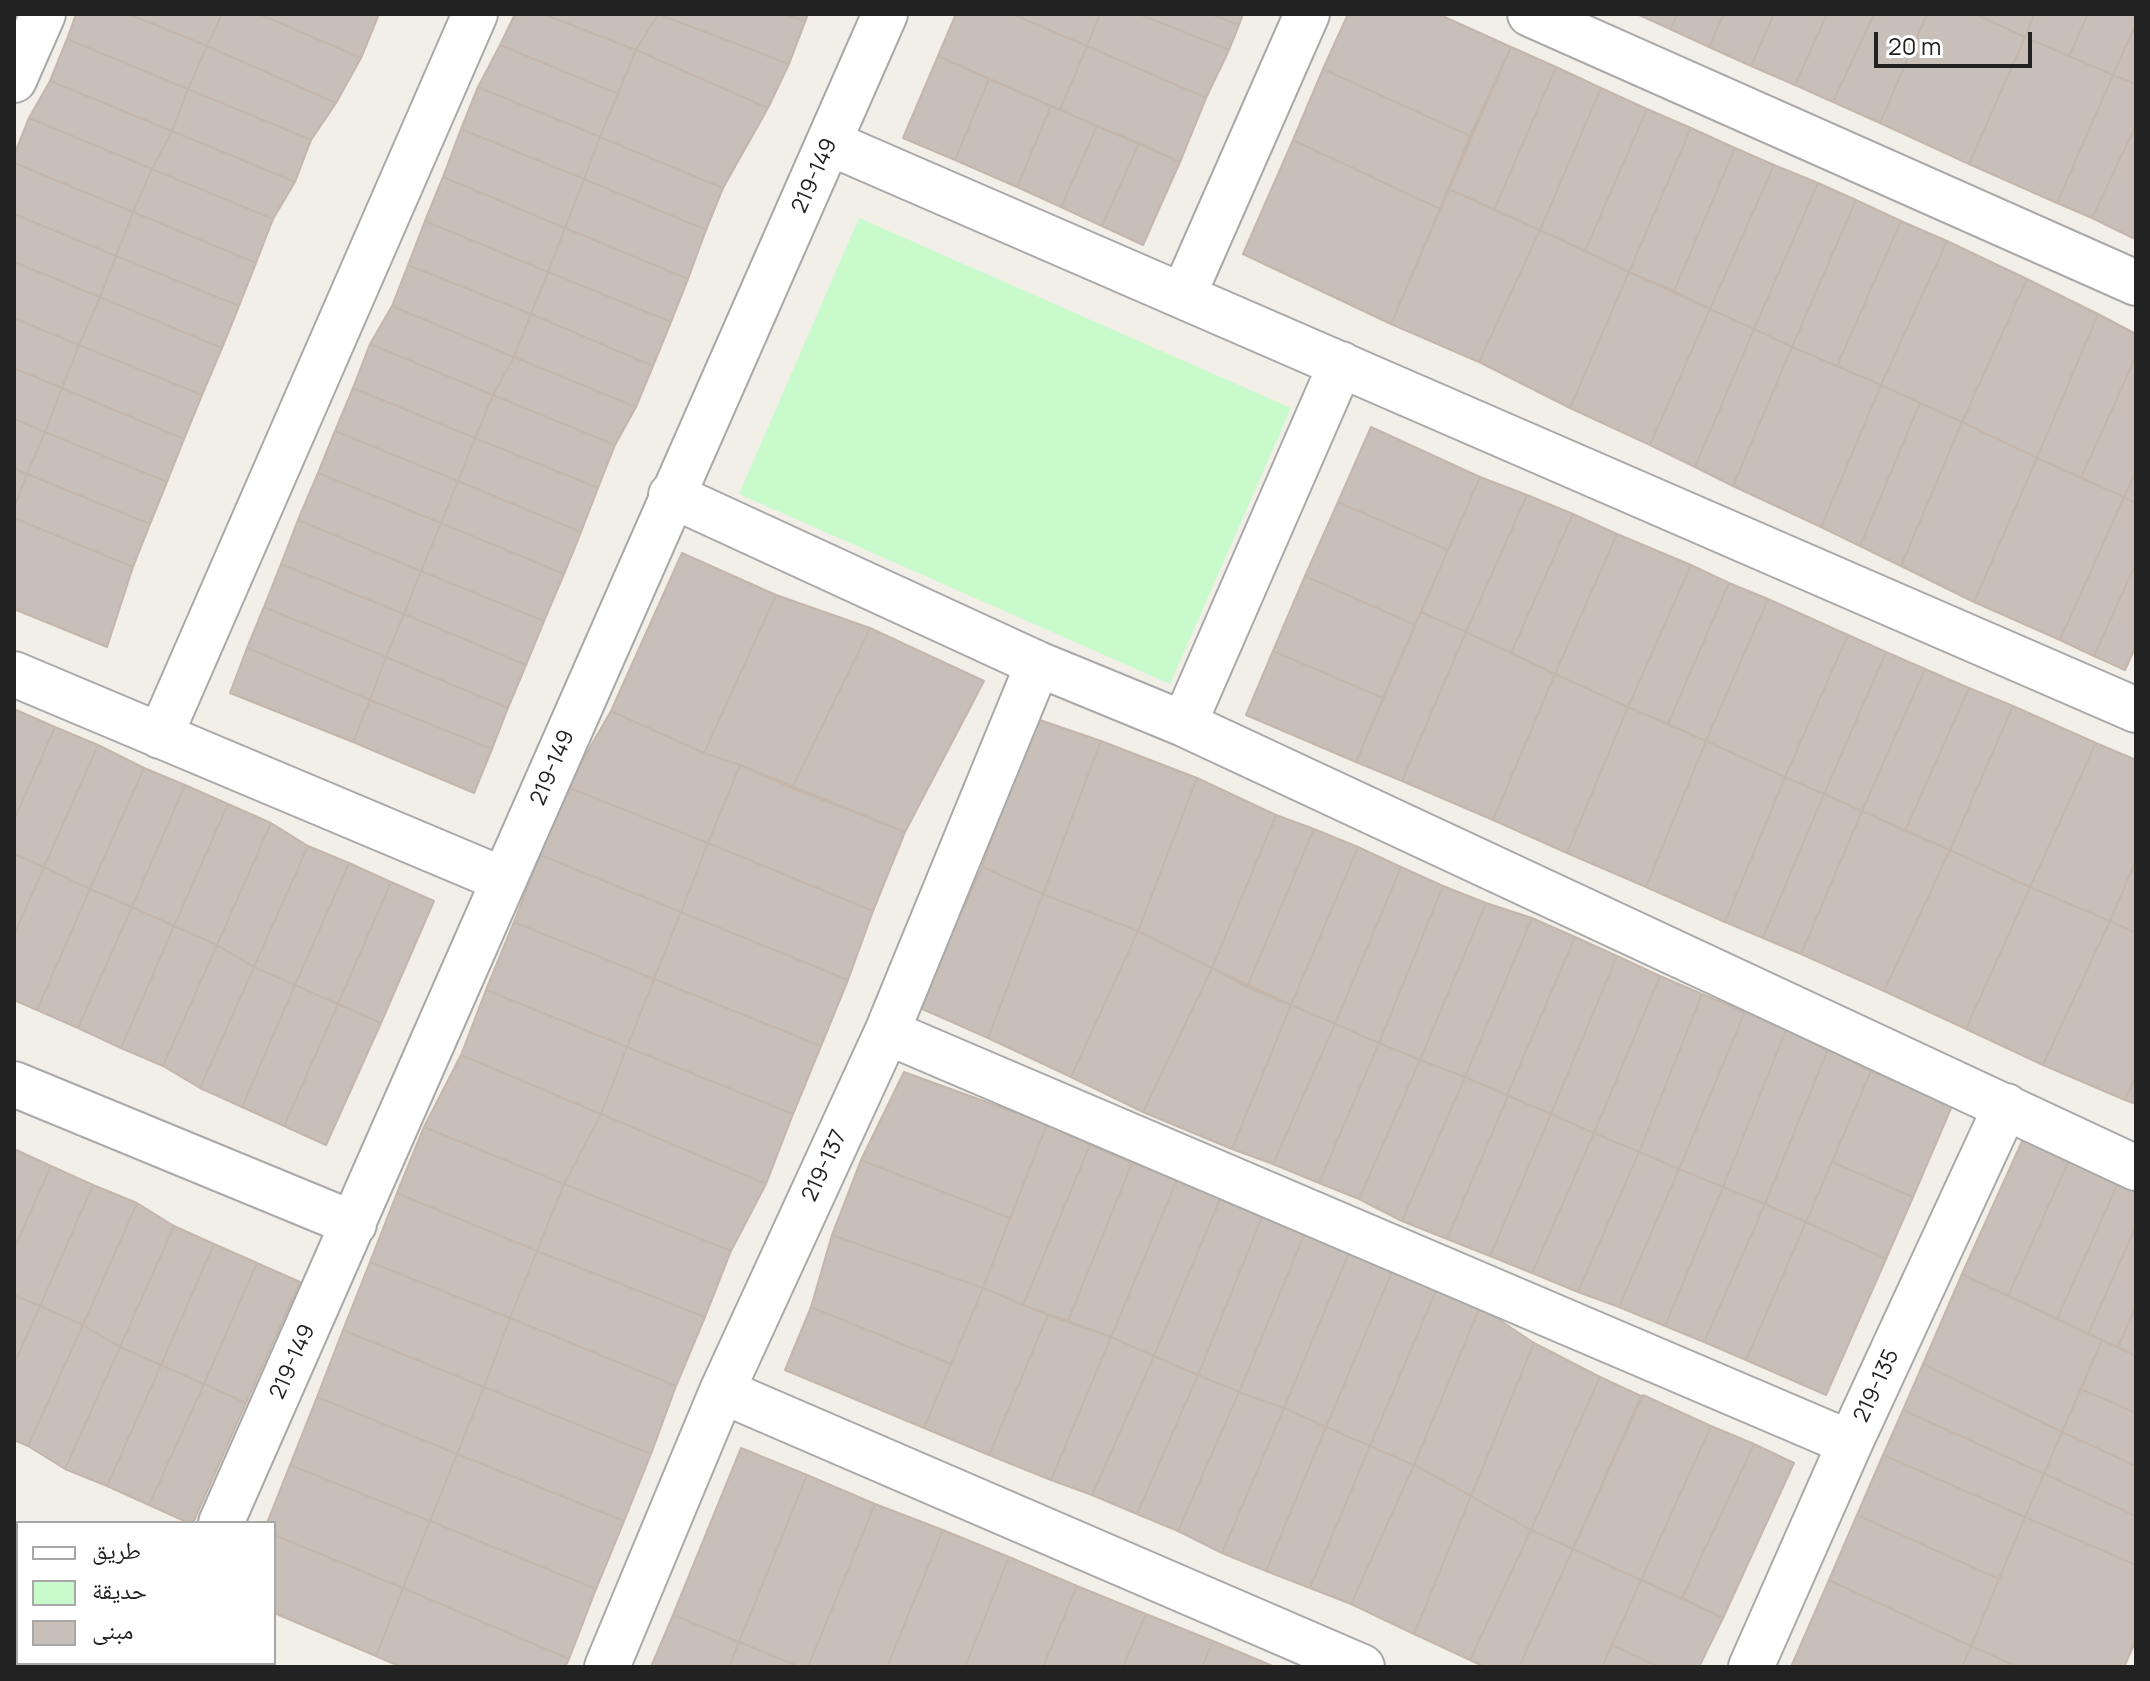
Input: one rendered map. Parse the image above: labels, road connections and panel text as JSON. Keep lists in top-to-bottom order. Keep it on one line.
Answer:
{"streets":{"street":["219-149","219-137","219-135"]},"legend":["طريق","حديقة","مبنى"],"scale_bar":"20 m"}
